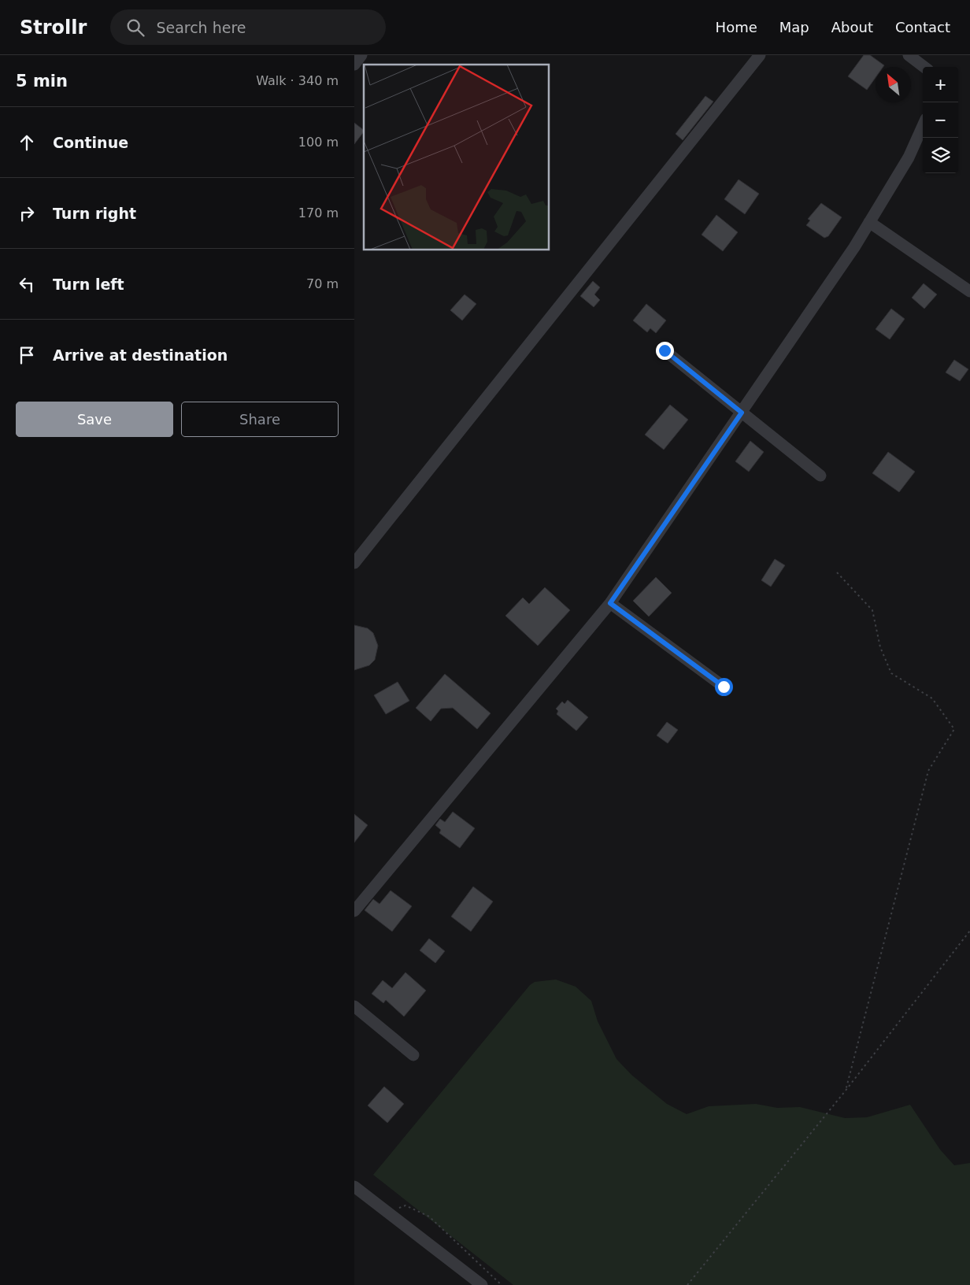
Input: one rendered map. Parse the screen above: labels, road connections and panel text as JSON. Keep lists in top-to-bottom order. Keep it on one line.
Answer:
{"north":"top left","page":{"header":"Strollr","search":"Search here","nav":["Home","Map","About","Contact"],"heading":["5 min","Walk · 340 m"],"map_buttons":["+","−"],"list":[["Continue","100 m"],["Turn right","170 m"],["Turn left","70 m"],"Arrive at destination"],"buttons":["Save","Share"]}}
